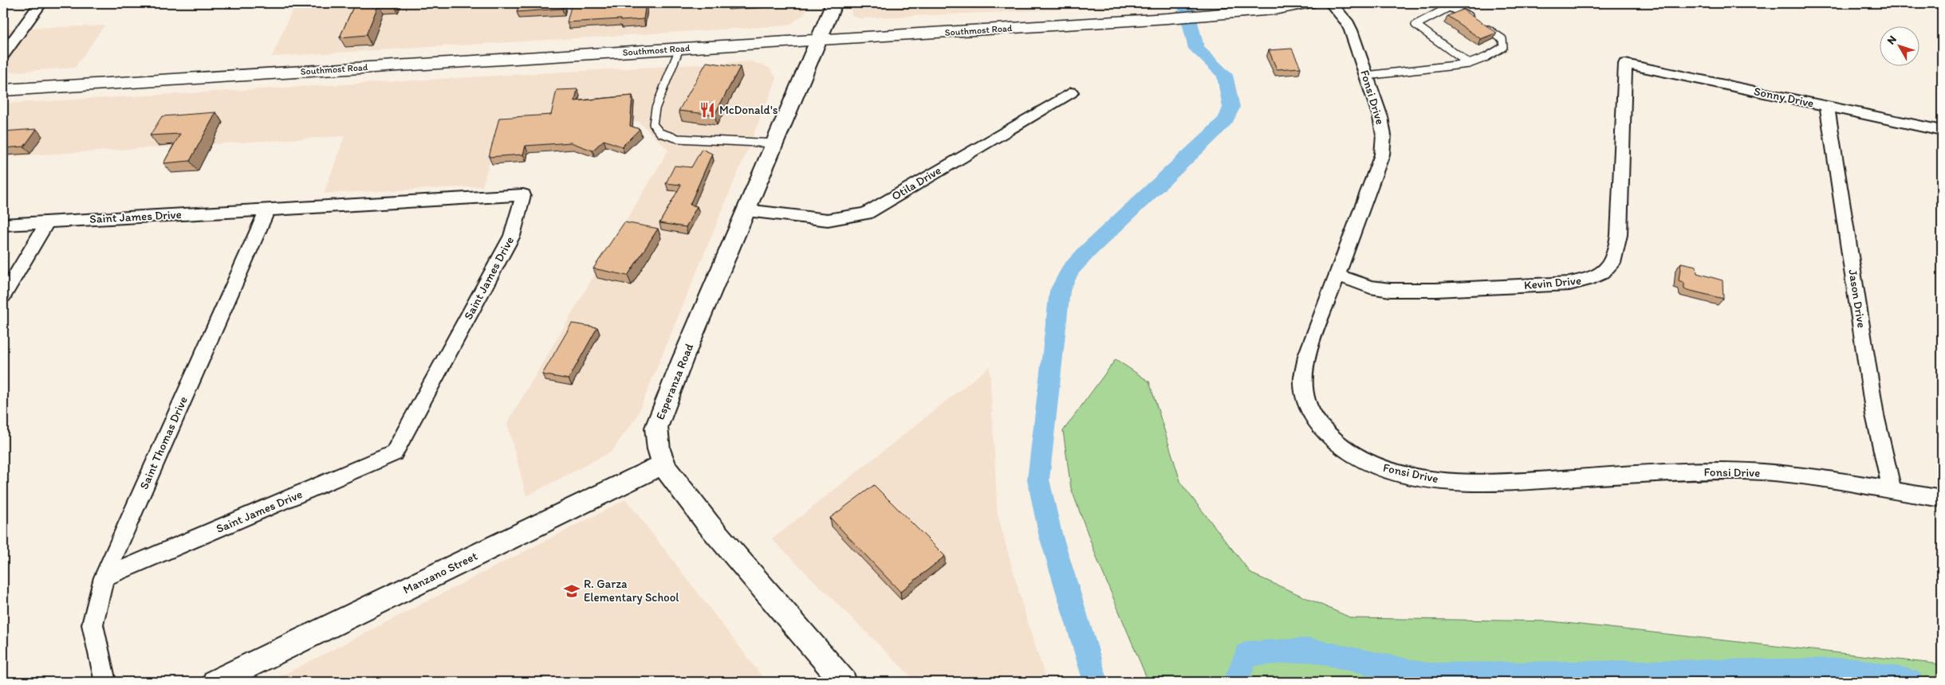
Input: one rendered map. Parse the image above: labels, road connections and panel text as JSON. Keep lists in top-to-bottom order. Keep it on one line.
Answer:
{"streets":{"main road":["Southmost Road"],"street":["Fonsi Drive","Sonny Drive","Otila Drive","Saint James Drive","Kevin Drive","Jason Drive","Esperanza Road","Saint Thomas Drive","Manzano Street"]},"crossings":[["Southmost Road","Esperanza Road"],["Fonsi Drive","Kevin Drive"],["Fonsi Drive","Jason Drive"],["Sonny Drive","Kevin Drive"],["Sonny Drive","Jason Drive"],["Otila Drive","Esperanza Road"],["Saint James Drive","Saint Thomas Drive"],["Esperanza Road","Manzano Street"]],"places":{"restaurant":["McDonald's"],"school or university":["R. Garza Elementary School"]},"north":"top left"}
